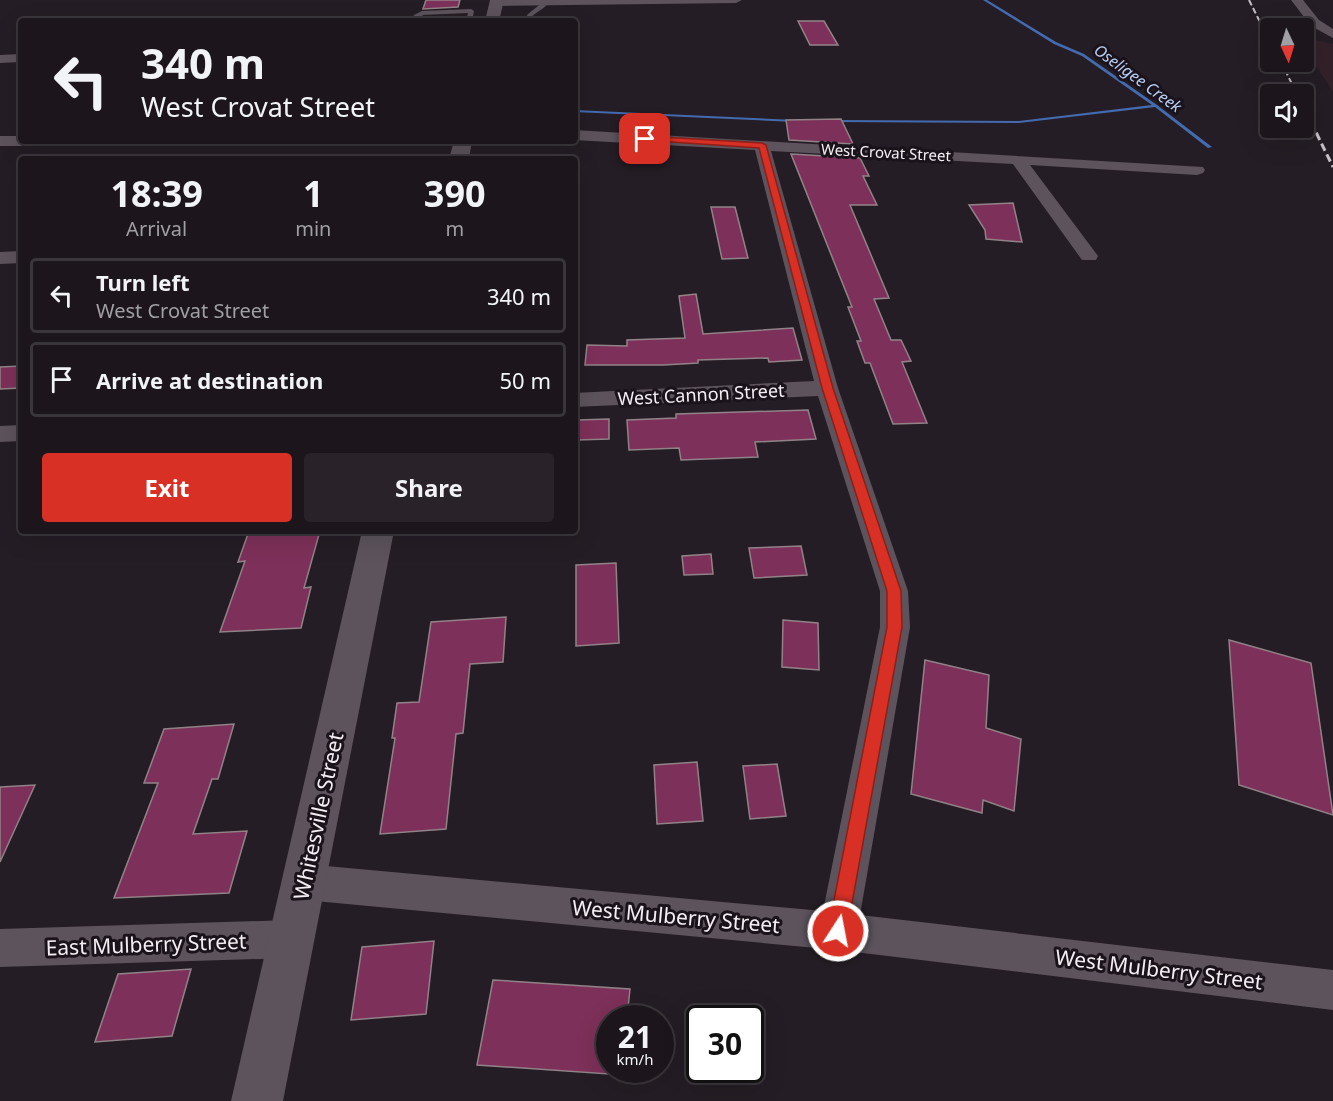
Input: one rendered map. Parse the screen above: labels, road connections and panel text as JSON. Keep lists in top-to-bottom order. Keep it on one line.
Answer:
{"streets":{"main road":["Whitesville Street"],"street":["West Crovat Street","West Cannon Street","West Mulberry Street","East Mulberry Street"]},"crossings":[["Whitesville Street","West Mulberry Street"],["Whitesville Street","East Mulberry Street"]],"water":["Oseligee Creek"],"north":"bottom","page":{"turn":["340 m","West Crovat Street"],"eta":["18:39","Arrival","1","min","390","m"],"list":[{"name":"Turn left","note":"West Crovat Street","value":"340 m"},{"name":"Arrive at destination","value":"50 m"}],"buttons":["Exit","Share"],"speed":"21 km/h","limit":"30"}}
